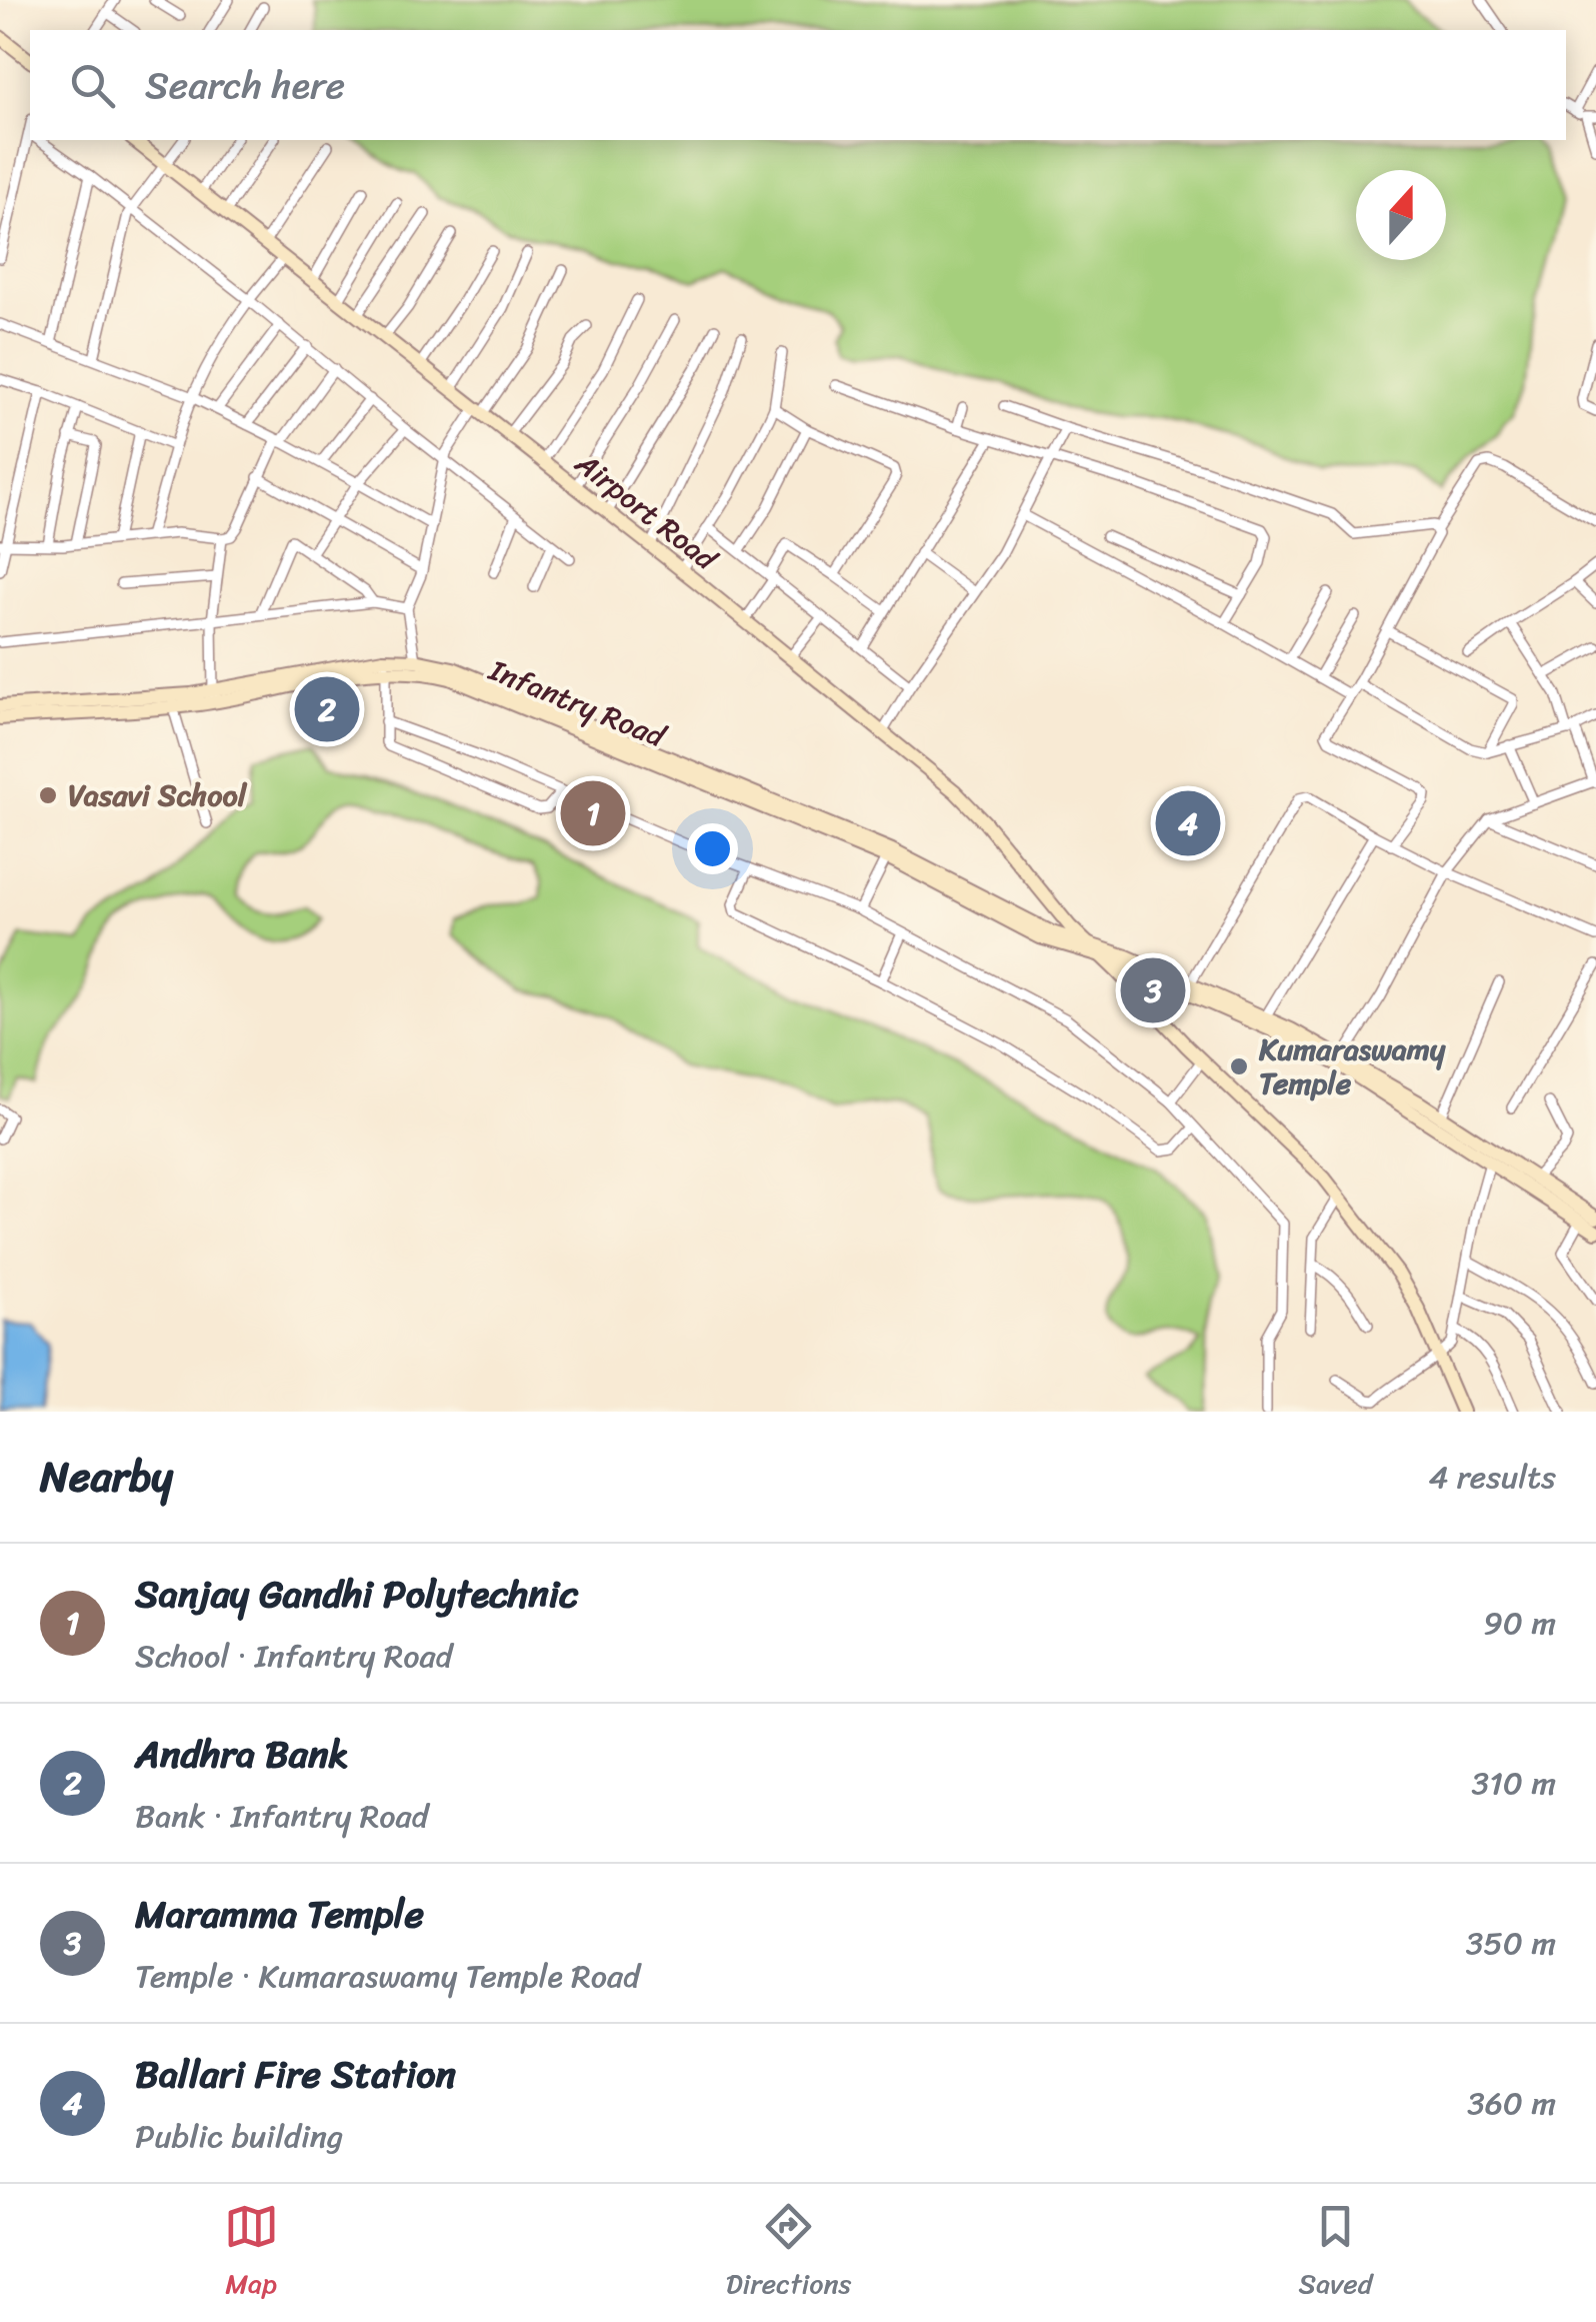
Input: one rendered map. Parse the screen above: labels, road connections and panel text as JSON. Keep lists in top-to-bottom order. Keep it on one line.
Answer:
{"streets":{"street":["Airport Road","Infantry Road"]},"crossings":[["Airport Road","Infantry Road"]],"places":["Vasavi School","Kumaraswamy Temple"],"north":"top","page":{"search":"Search here","pins":["2","1","4","3"],"heading":["Nearby","4 results"],"list":[{"mark":"1","name":"Sanjay Gandhi Polytechnic","note":"School · Infantry Road","value":"90 m"},{"mark":"2","name":"Andhra Bank","note":"Bank · Infantry Road","value":"310 m"},{"mark":"3","name":"Maramma Temple","note":"Temple · Kumaraswamy Temple Road","value":"350 m"},{"mark":"4","name":"Ballari Fire Station","note":"Public building","value":"360 m"}],"nav":["Map","Directions","Saved"]}}
